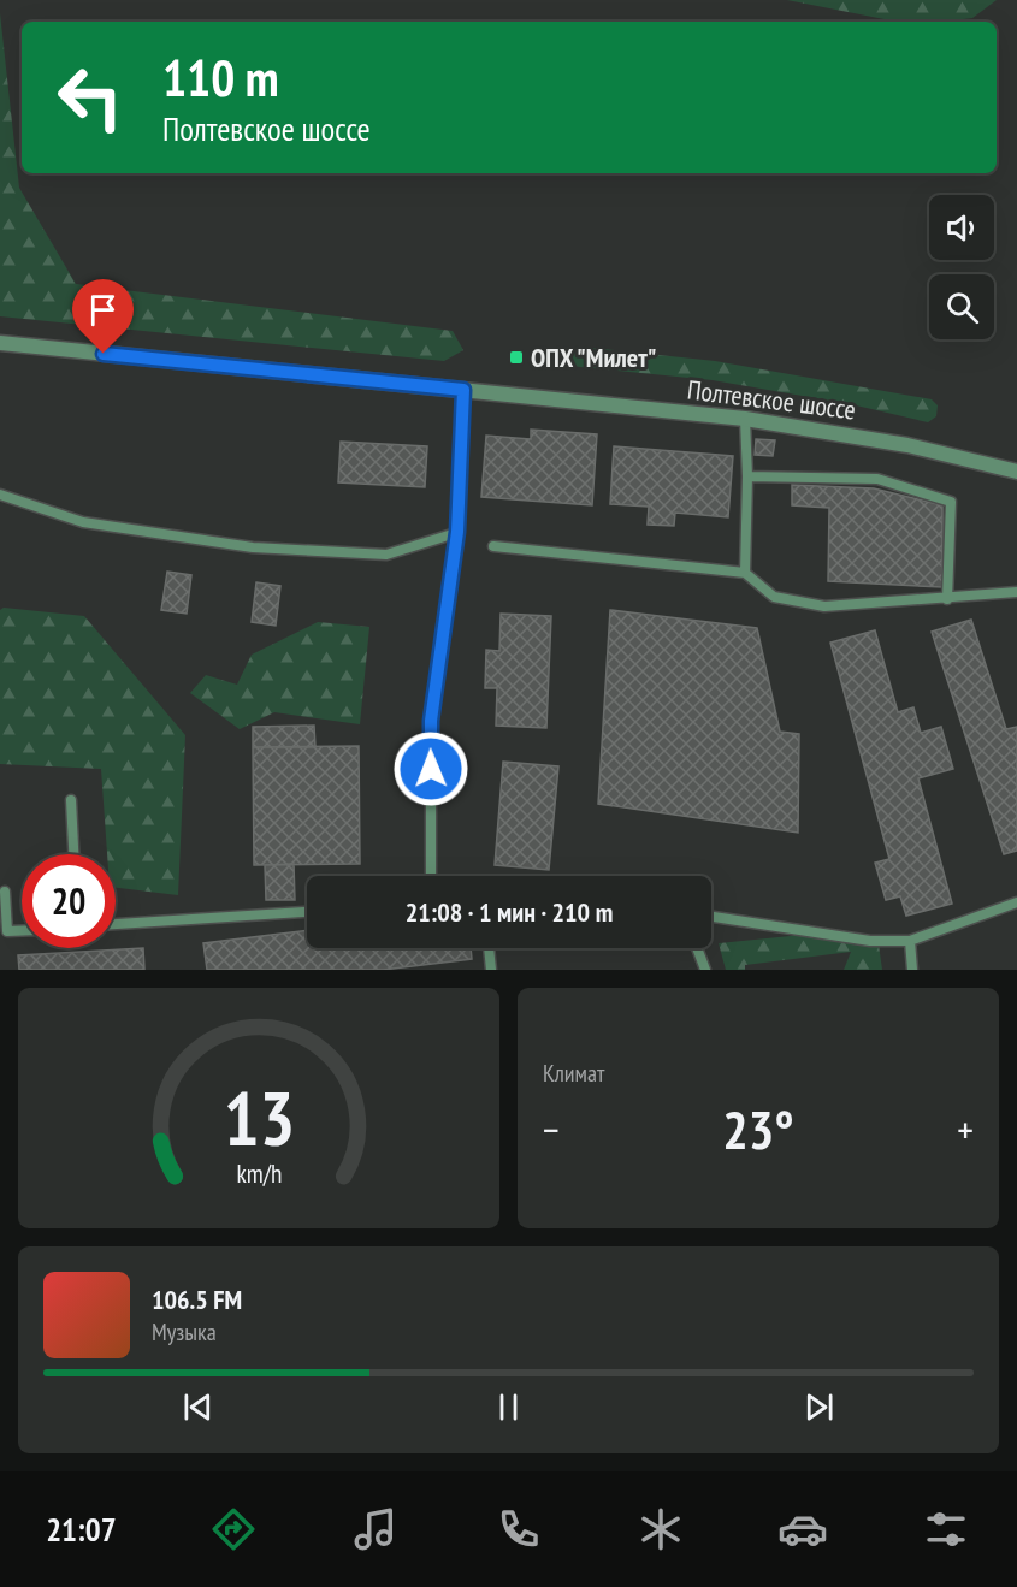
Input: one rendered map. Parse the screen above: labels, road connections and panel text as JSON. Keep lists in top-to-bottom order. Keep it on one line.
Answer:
{"streets":{"street":["Полтевское шоссе"]},"places":{"transit":["ОПХ \"Милет\""]},"page":{"turn":["110 m","Полтевское шоссе"],"limit":"20","trip":"21:08 · 1 мин · 210 m","tile":"Климат","heat":["−","23°","+"],"song":["106.5 FM","Музыка"],"tabs":"21:07","gauge":["13","km/h"]}}
